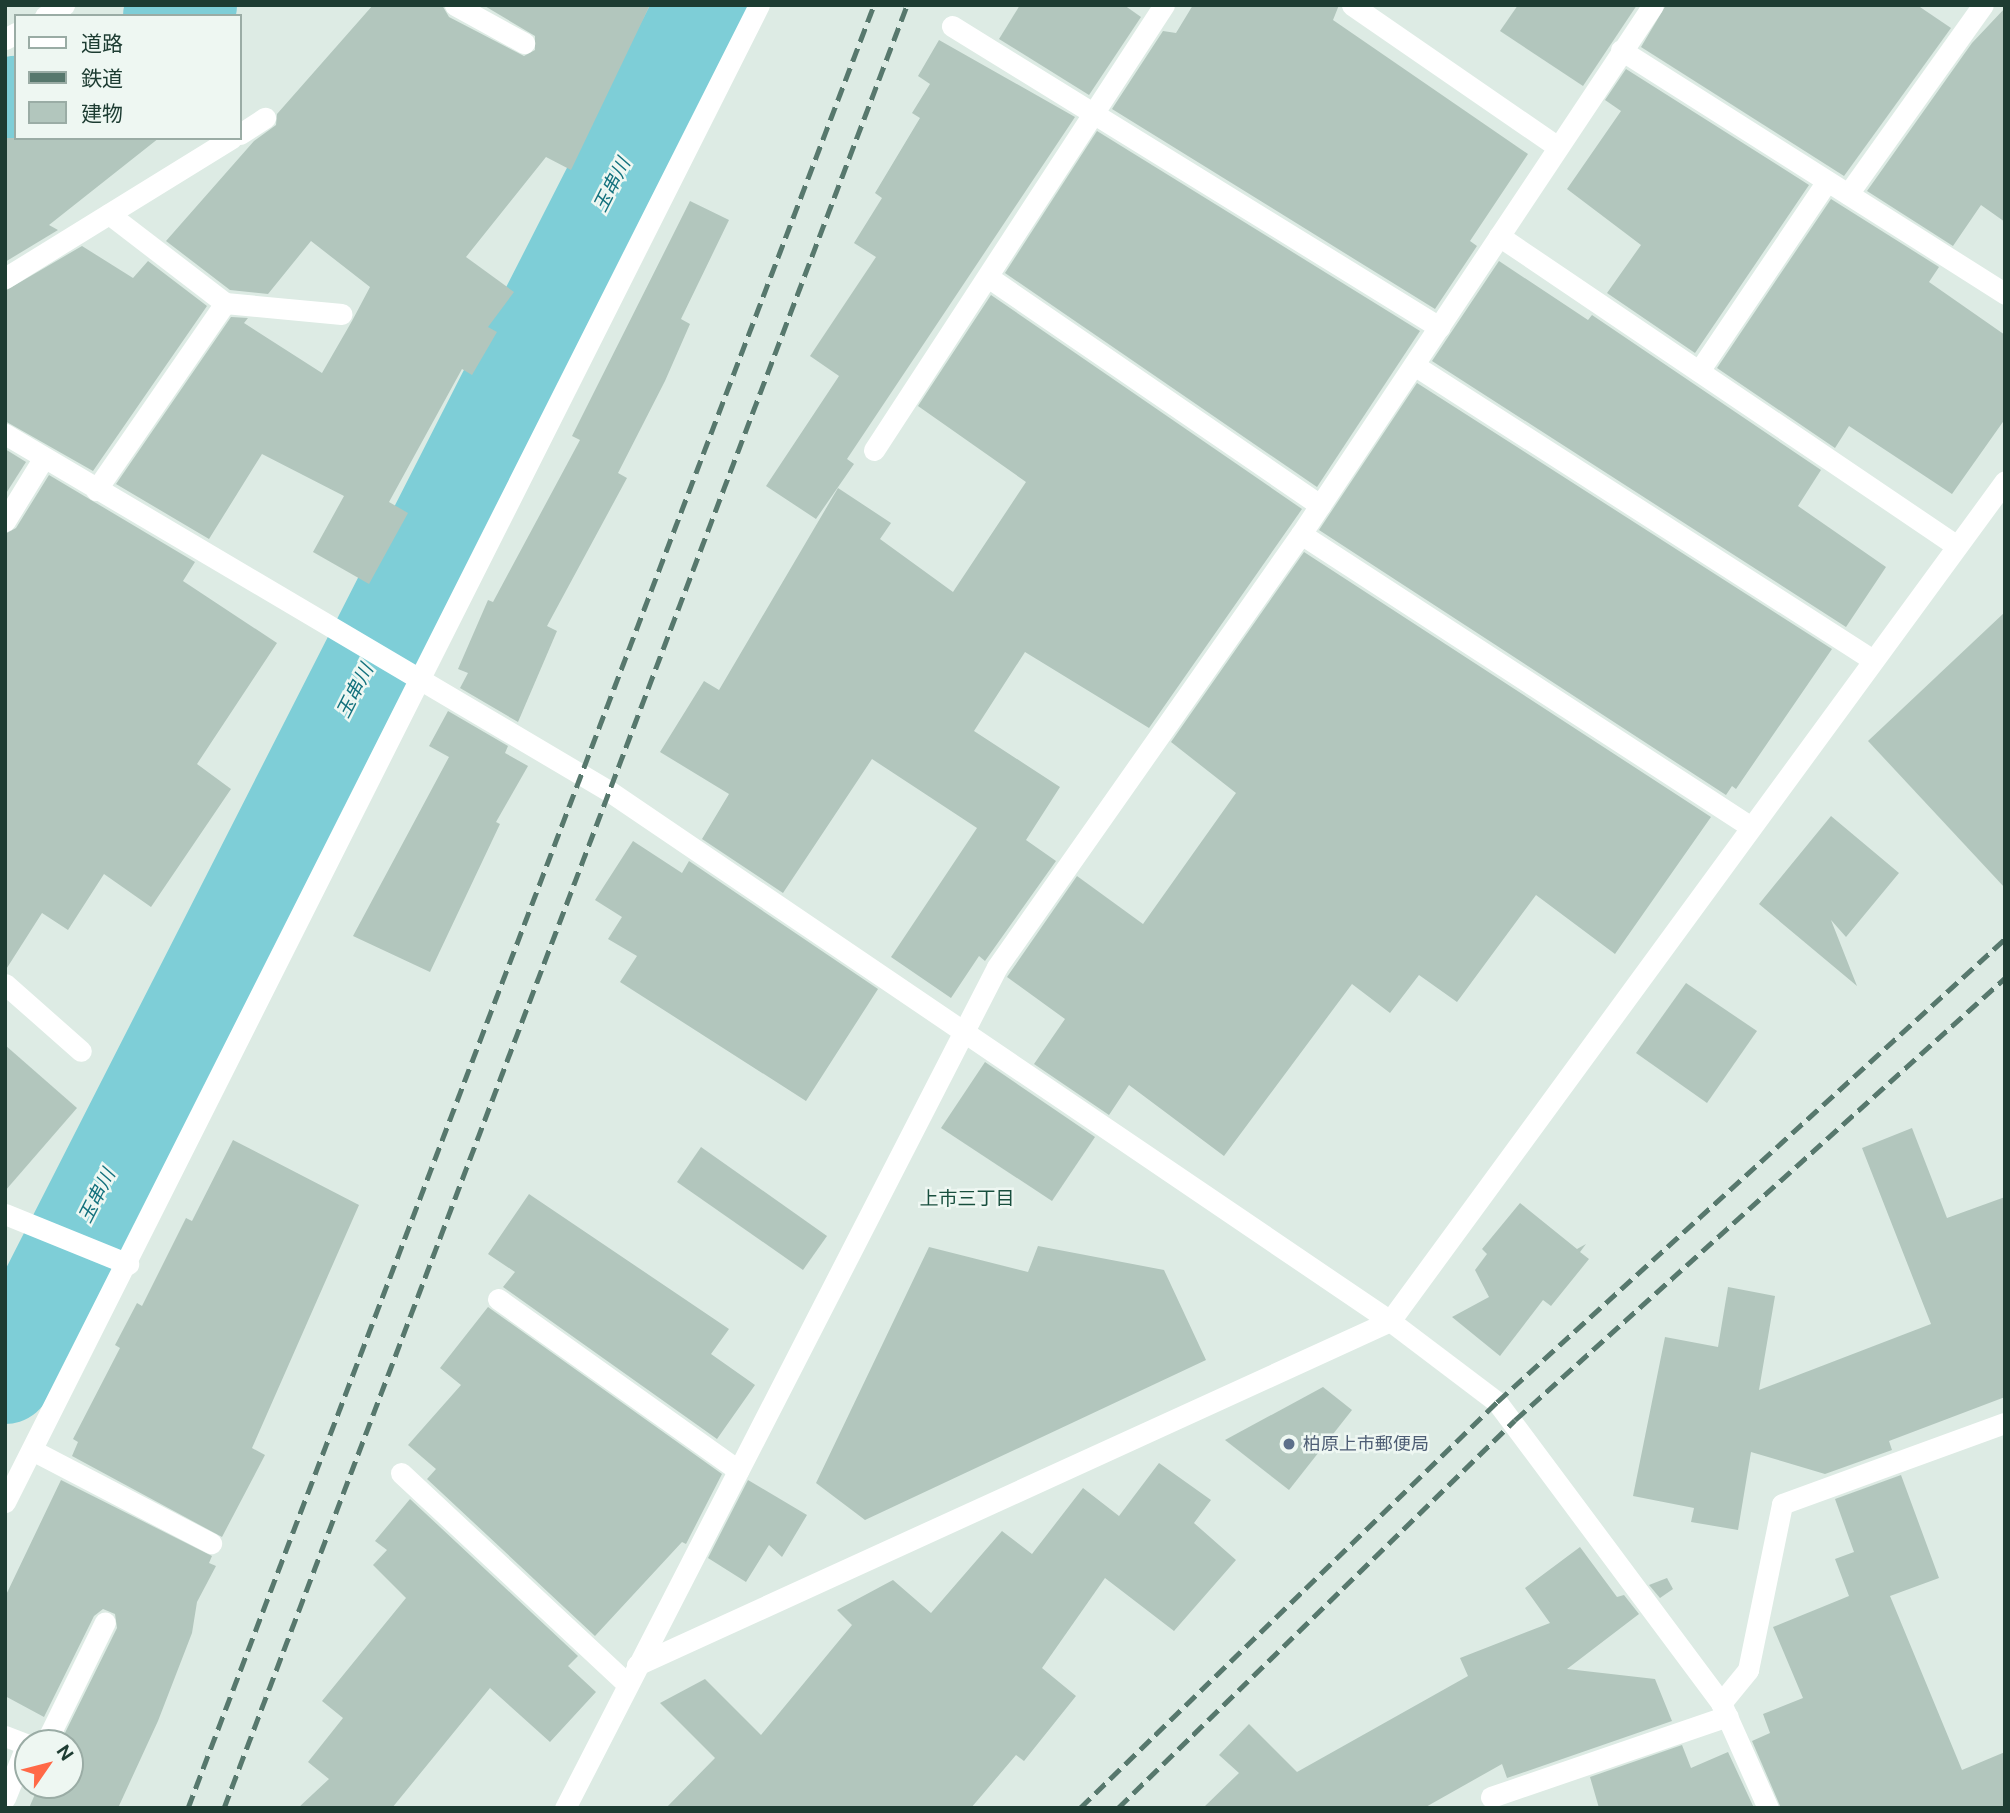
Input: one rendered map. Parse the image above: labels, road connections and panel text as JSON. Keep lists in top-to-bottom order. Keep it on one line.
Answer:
{"districts":["上市三丁目"],"water":["玉串川"],"places":["柏原上市郵便局"],"legend":["道路","鉄道","建物"],"north":"top right"}
